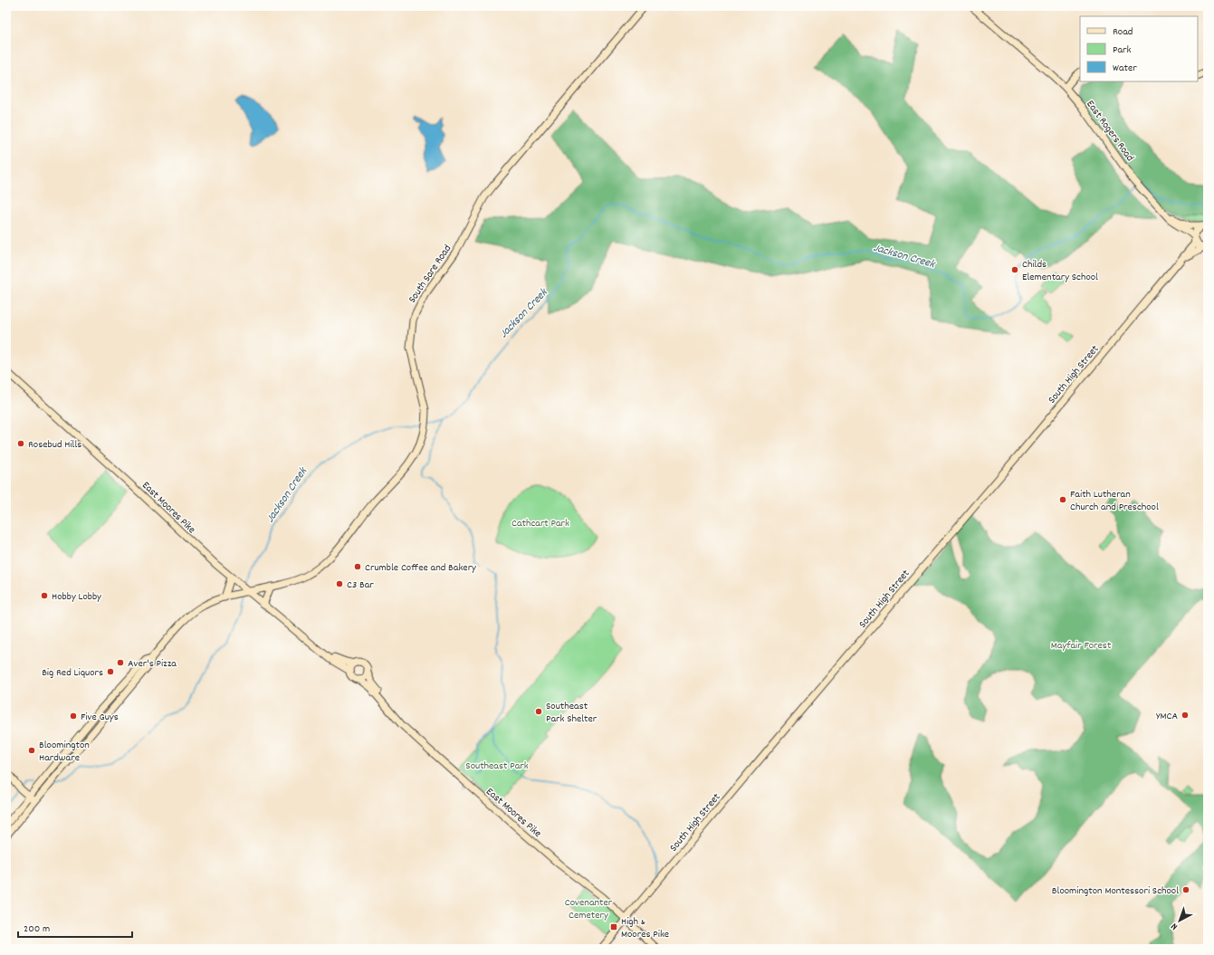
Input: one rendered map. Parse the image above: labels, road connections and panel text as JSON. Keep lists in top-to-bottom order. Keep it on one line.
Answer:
{"streets":{"main road":["East Rogers Road","South Sare Road","South High Street","East Moores Pike"]},"crossings":[["East Rogers Road","South High Street"],["South Sare Road","East Moores Pike"],["South High Street","East Moores Pike"]],"water":["Jackson Creek"],"parks":["Cathcart Park","Mayfair Forest","Southeast Park","Covenanter Cemetery"],"places":{"other":["Childs Elementary School","Rosebud Hills","Faith Lutheran Church and Preschool","Crumble Coffee and Bakery","C3 Bar","Hobby Lobby","Aver's Pizza","Big Red Liquors","Southeast Park Shelter","YMCA","Five Guys","Bloomington Hardware","Bloomington Montessori School"],"transit":["High & Moores Pike"]},"legend":["Road","Park","Water"],"scale_bar":"200 m","north":"bottom left"}
